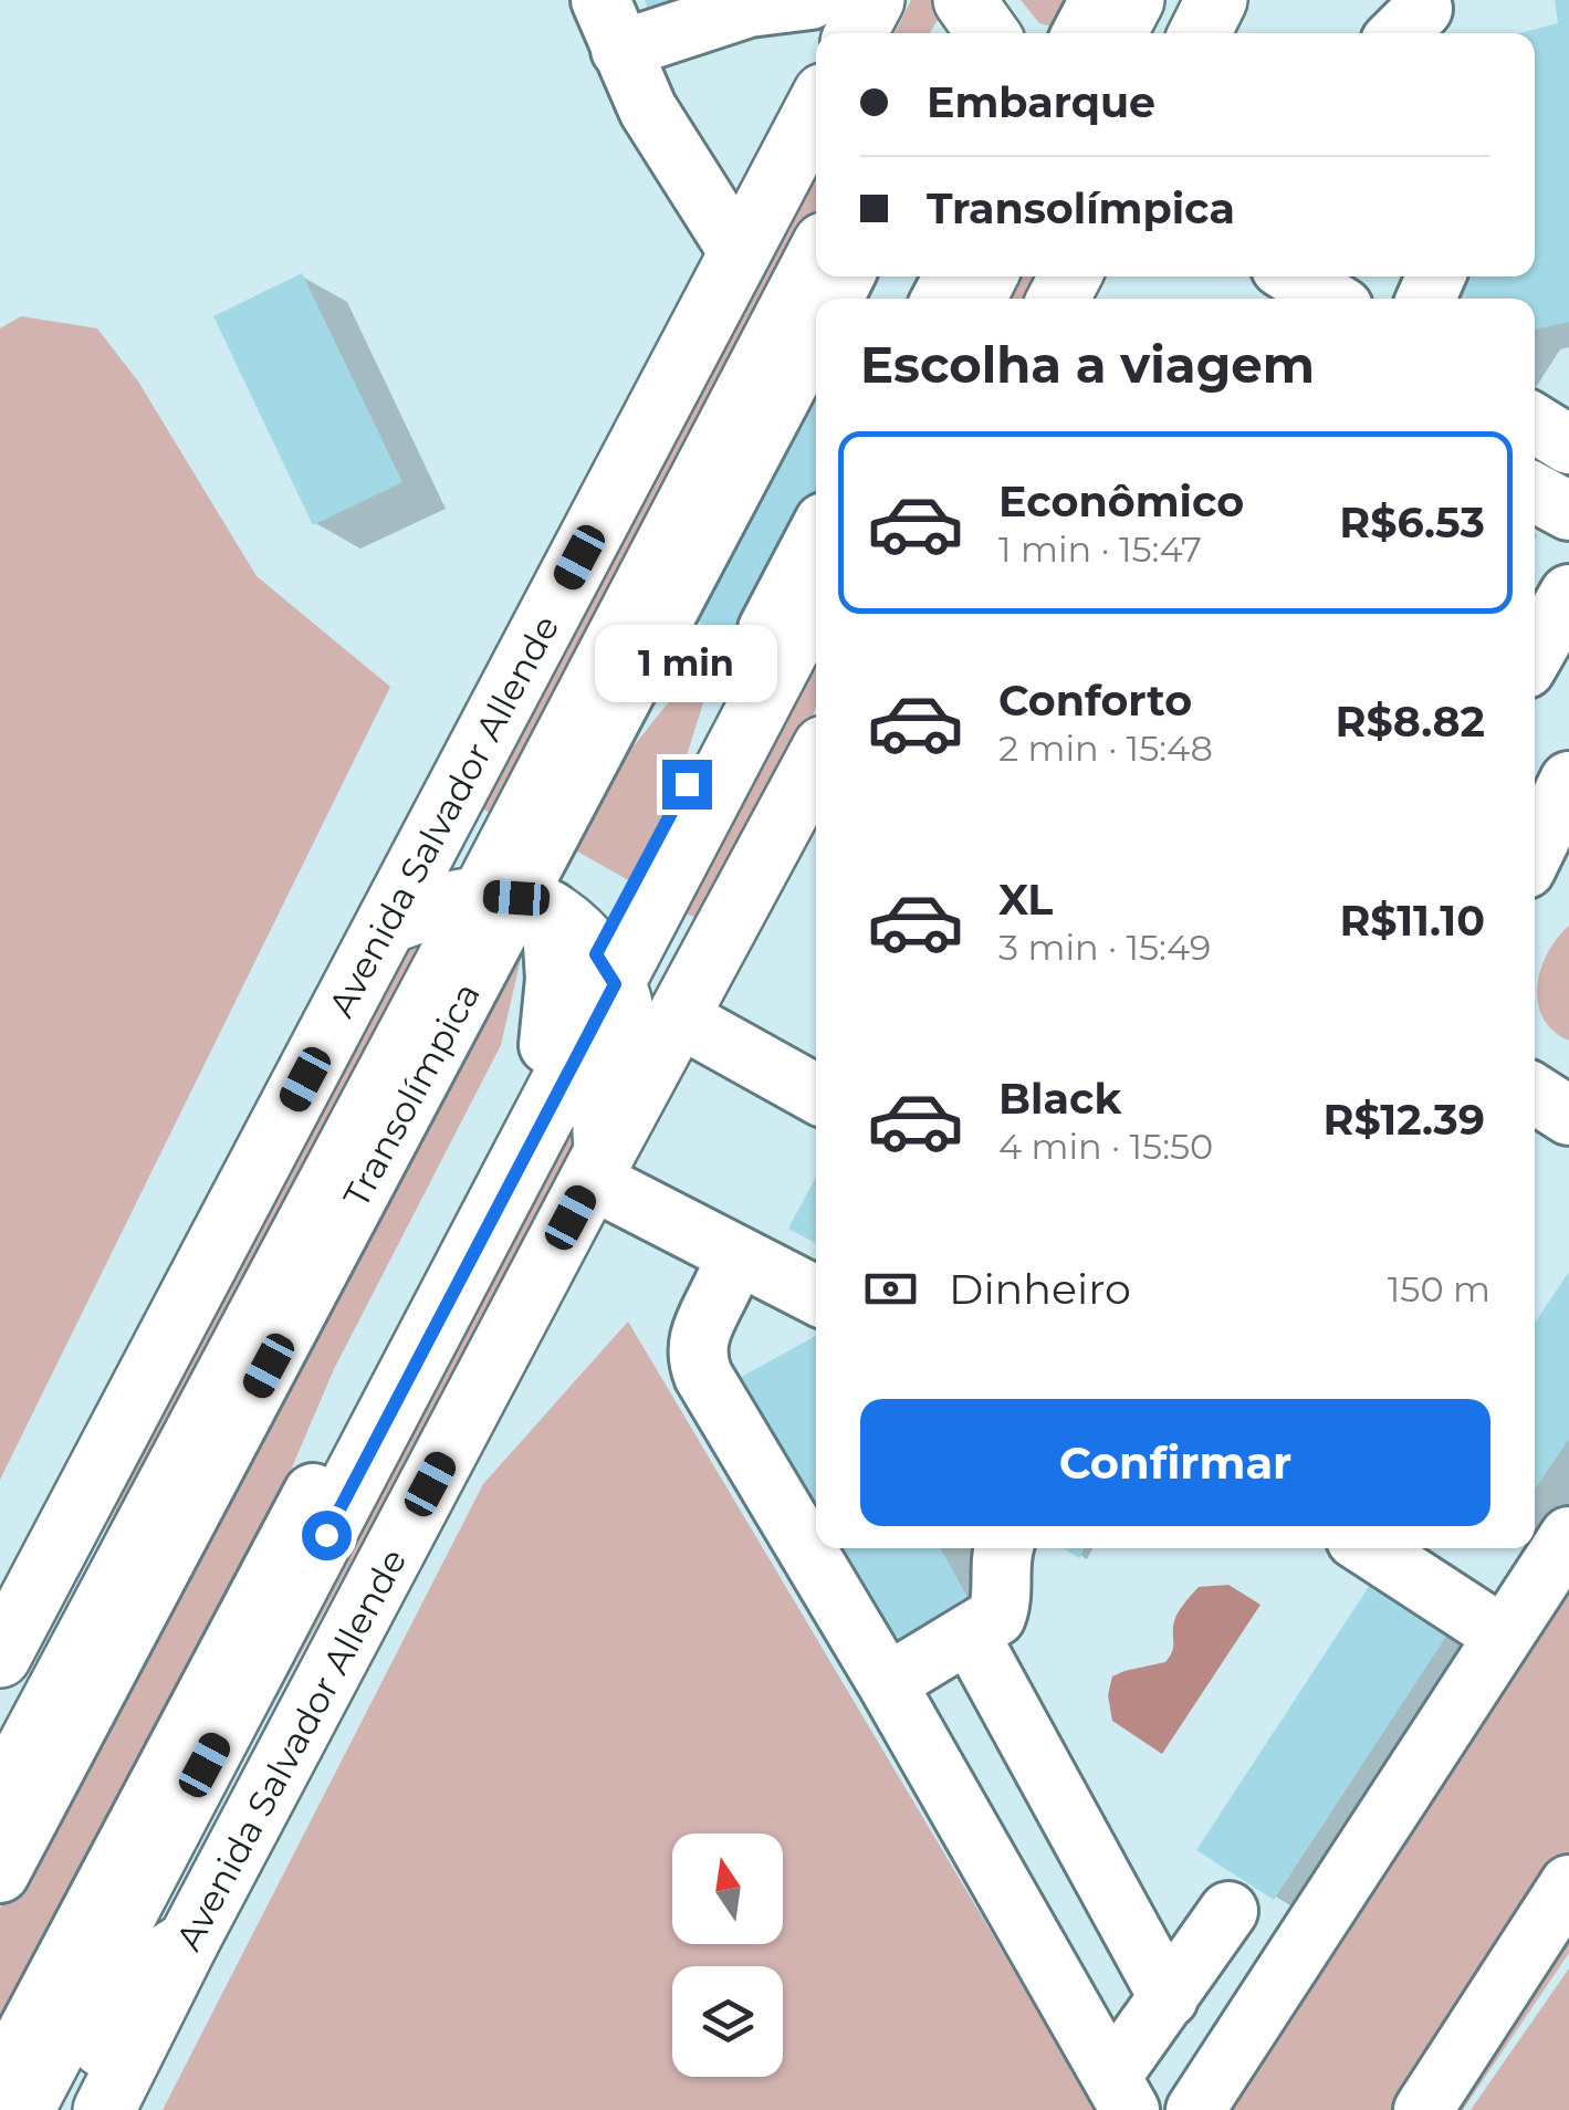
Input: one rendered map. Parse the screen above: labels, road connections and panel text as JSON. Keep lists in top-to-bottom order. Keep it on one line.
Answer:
{"streets":{"main road":["Avenida Salvador Allende"],"lane":["Transolímpica"]},"crossings":[["Avenida Salvador Allende","Transolímpica"]],"north":"top","page":{"banner":["Embarque","Transolímpica"],"heading":"Escolha a viagem","list":[{"name":"Econômico","note":"1 min · 15:47","value":"R$6.53"},{"name":"Conforto","note":"2 min · 15:48","value":"R$8.82"},{"name":"XL","note":"3 min · 15:49","value":"R$11.10"},{"name":"Black","note":"4 min · 15:50","value":"R$12.39"}],"bubble":"1 min","pay":["Dinheiro","150 m"],"buttons":"Confirmar"}}
